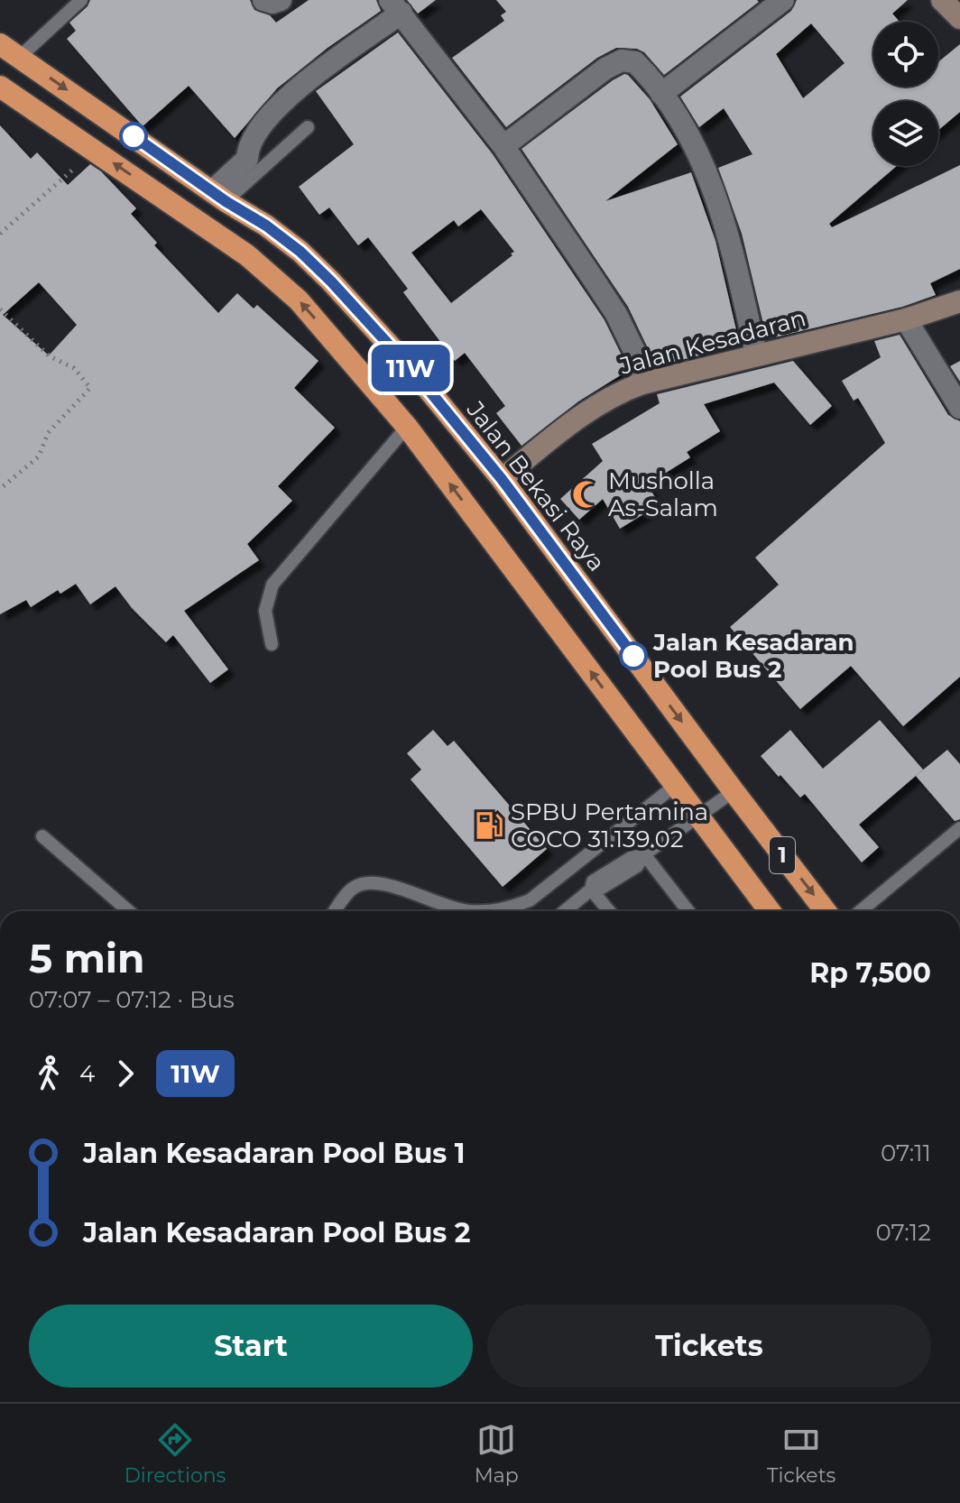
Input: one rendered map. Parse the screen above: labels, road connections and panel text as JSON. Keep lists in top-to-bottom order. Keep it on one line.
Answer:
{"streets":{"highway":["Jalan Bekasi Raya","1"],"street":["Jalan Kesadaran"]},"crossings":[["Jalan Kesadaran","Jalan Bekasi Raya"]],"places":{"mosque":["Musholla As-Salam"],"other":["Jalan Kesadaran Pool Bus 2"],"fuel station":["SPBU Pertamina COCO 31.139.02"]},"lines":["bus line 11W"],"page":{"on_map":"11W","heading":["5 min","07:07 – 07:12 · Bus","Rp 7,500"],"legs":["4","11W"],"list":[{"name":"Jalan Kesadaran Pool Bus 1","value":"07:11"},{"name":"Jalan Kesadaran Pool Bus 2","value":"07:12"}],"buttons":["Start","Tickets"],"tabs":["Directions","Map","Tickets"]}}
